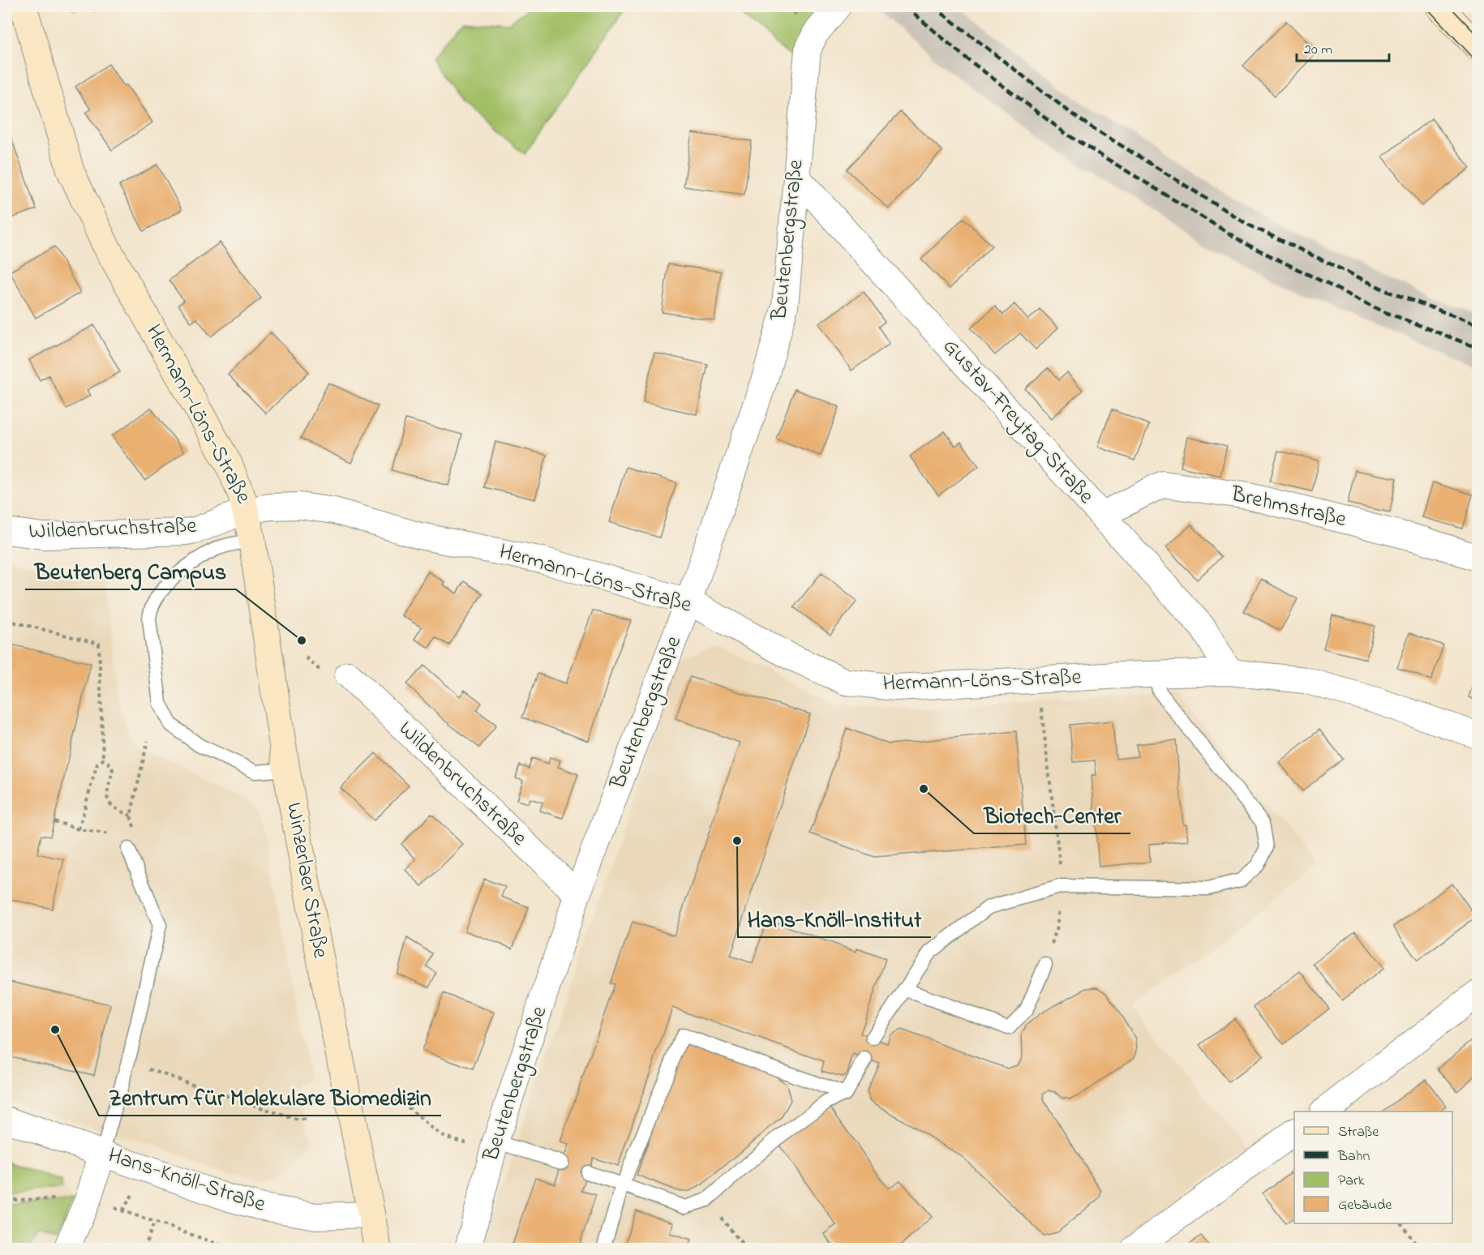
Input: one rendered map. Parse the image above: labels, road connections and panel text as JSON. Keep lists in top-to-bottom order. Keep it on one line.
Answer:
{"streets":{"main road":["Hermann-Löns-Straße","Winzerlaer Straße"],"street":["Beutenbergstraße","Gustav-Freytag-Straße","Brehmstraße","Wildenbruchstraße","Hans-Knöll-Straße"]},"crossings":[["Beutenbergstraße","Hermann-Löns-Straße"],["Beutenbergstraße","Gustav-Freytag-Straße"],["Beutenbergstraße","Wildenbruchstraße"],["Hermann-Löns-Straße","Gustav-Freytag-Straße"],["Hermann-Löns-Straße","Wildenbruchstraße"],["Hermann-Löns-Straße","Winzerlaer Straße"],["Gustav-Freytag-Straße","Brehmstraße"],["Wildenbruchstraße","Winzerlaer Straße"],["Winzerlaer Straße","Hans-Knöll-Straße"]],"places":["Beutenberg Campus","Biotech-Center","Hans-Knöll-Institut","Zentrum für Molekulare Biomedizin"],"legend":["Straße","Bahn","Park","Gebäude"],"scale_bar":"20 m"}
